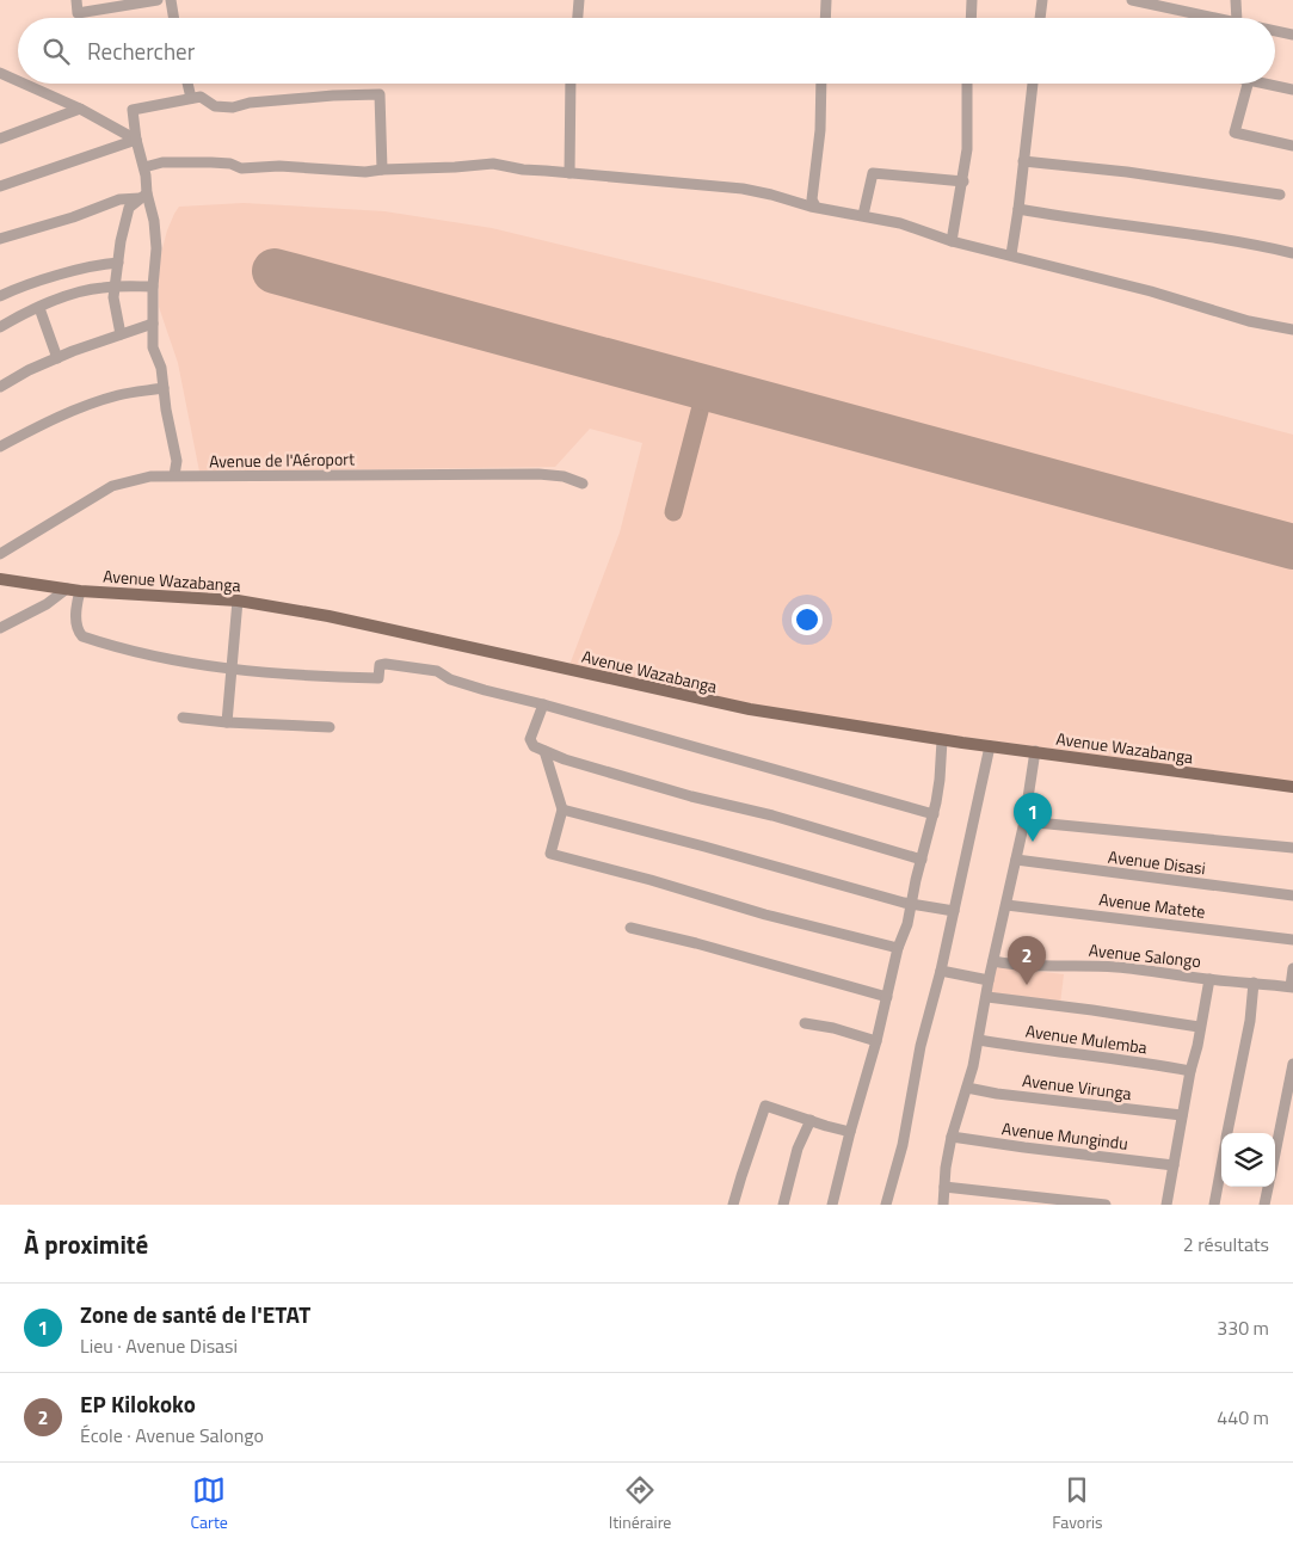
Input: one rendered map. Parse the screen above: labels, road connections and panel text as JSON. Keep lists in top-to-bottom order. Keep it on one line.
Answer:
{"streets":{"main road":["Avenue Wazabanga"],"street":["Avenue de l'Aéroport","Avenue Disasi","Avenue Matete","Avenue Salongo","Avenue Mulemba","Avenue Virunga","Avenue Mungindu"]},"page":{"search":"Rechercher","pins":["1","2"],"heading":["À proximité","2 résultats"],"list":[{"mark":"1","name":"Zone de santé de l'ETAT","note":"Lieu · Avenue Disasi","value":"330 m"},{"mark":"2","name":"EP Kilokoko","note":"École · Avenue Salongo","value":"440 m"}],"nav":["Carte","Itinéraire","Favoris"]}}
